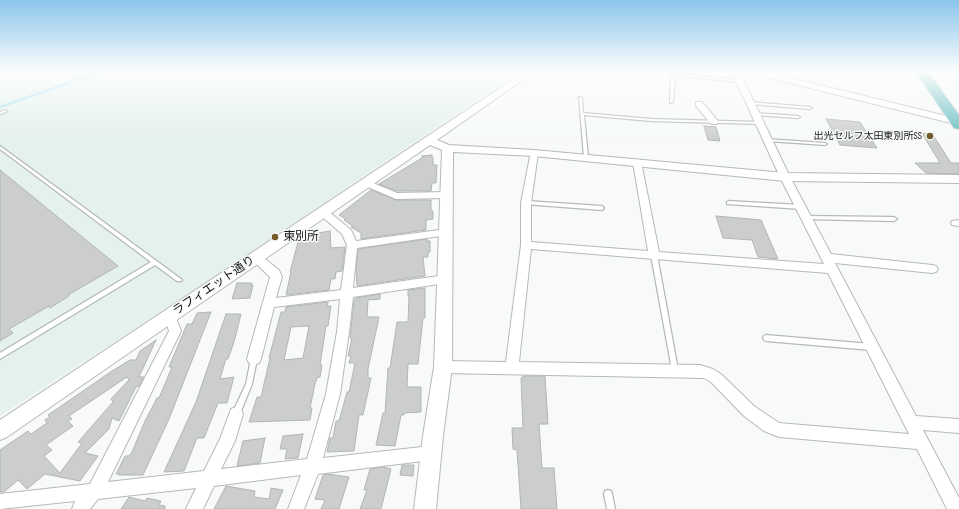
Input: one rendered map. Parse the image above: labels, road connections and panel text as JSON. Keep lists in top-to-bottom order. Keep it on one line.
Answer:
{"streets":{"street":["ラフィエット通り"]},"places":["出光セルフ太田東別所SS","東別所"]}
